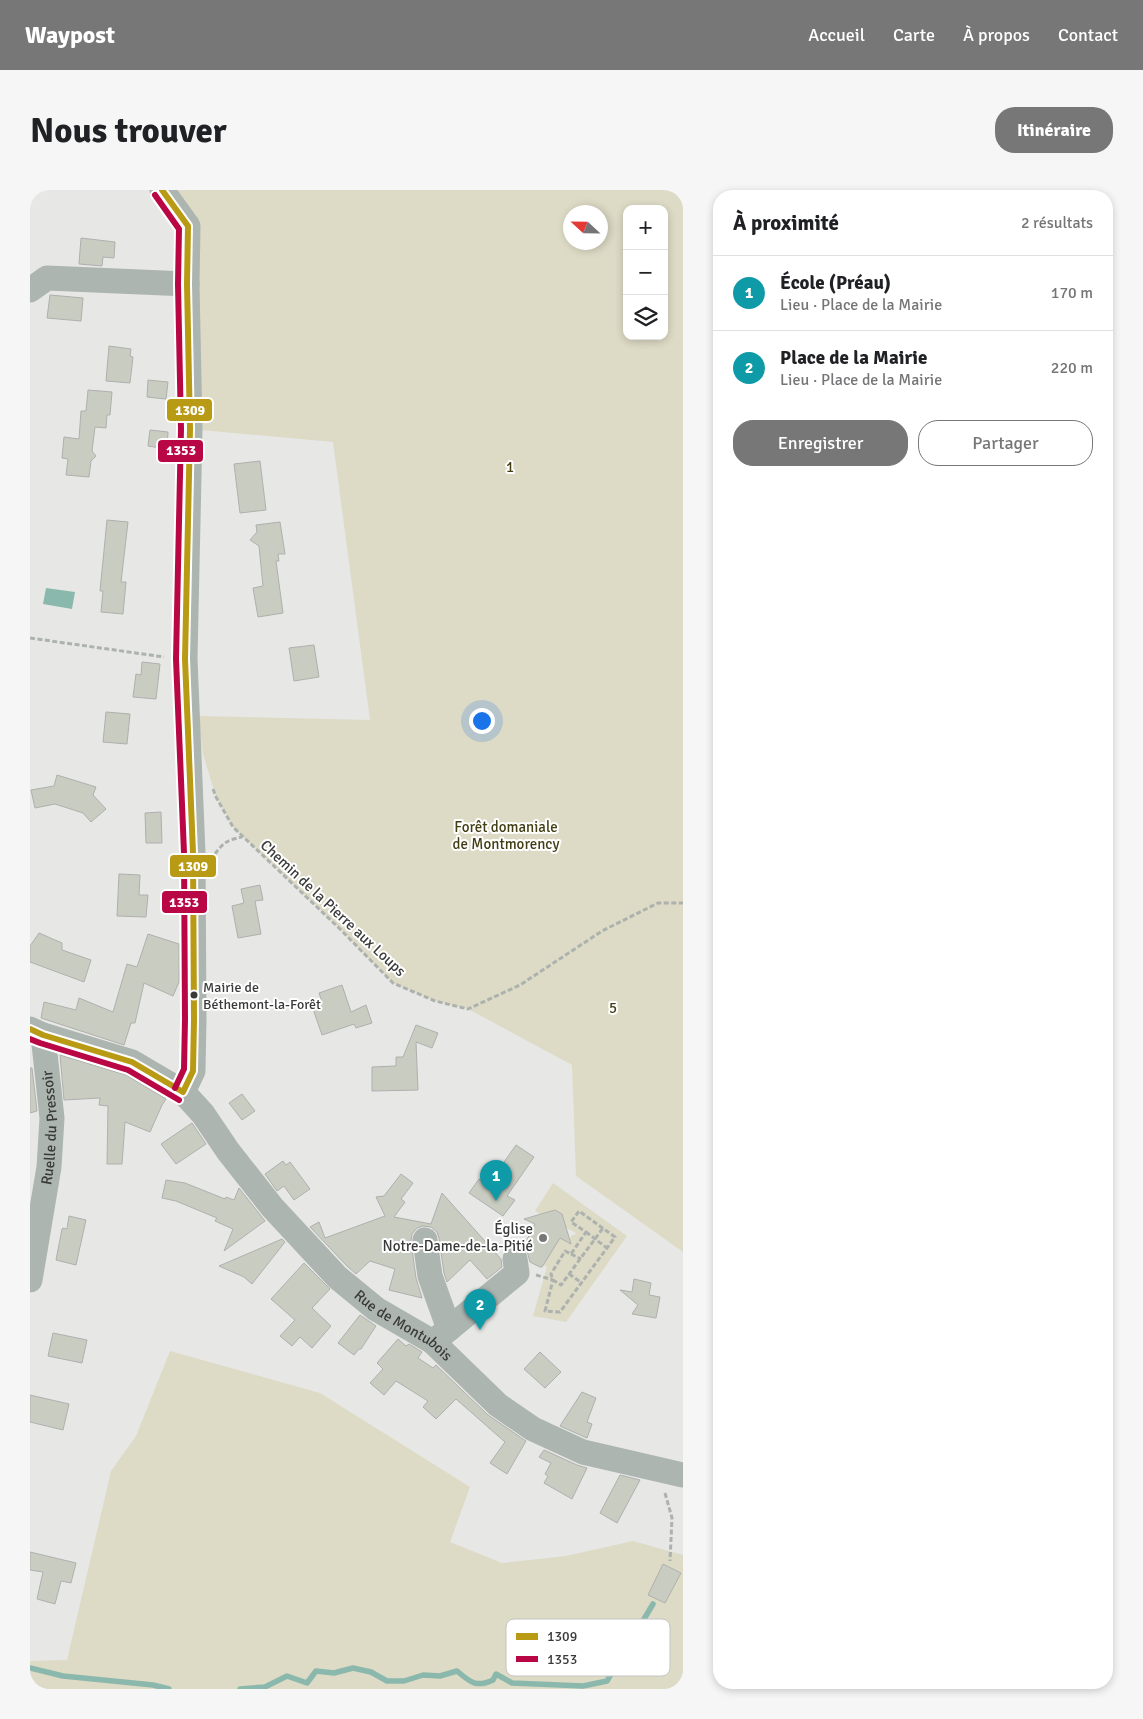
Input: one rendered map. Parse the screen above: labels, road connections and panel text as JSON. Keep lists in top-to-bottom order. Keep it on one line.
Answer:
{"streets":{"street":["Ruelle du Pressoir","Rue de Montubois"],"path":["Chemin de la Pierre aux Loups"]},"crossings":[["Ruelle du Pressoir","Rue de Montubois"]],"parks":["1","Forêt domaniale de Montmorency","5"],"places":["Mairie de Béthemont-la-Forêt","Église Notre-Dame-de-la-Pitié"],"lines":["transit line 1309","transit line 1353"],"legend":["1309","1353"],"north":"left","page":{"header":"Waypost","nav":["Accueil","Carte","À propos","Contact"],"buttons":["Itinéraire",["Enregistrer","Partager"]],"title":"Nous trouver","heading":["À proximité","2 résultats"],"map_buttons":["+","−"],"list":[{"mark":"1","name":"École (Préau)","note":"Lieu · Place de la Mairie","value":"170 m"},{"mark":"2","name":"Place de la Mairie","note":"Lieu · Place de la Mairie","value":"220 m"}],"pins":["1","2"]}}
